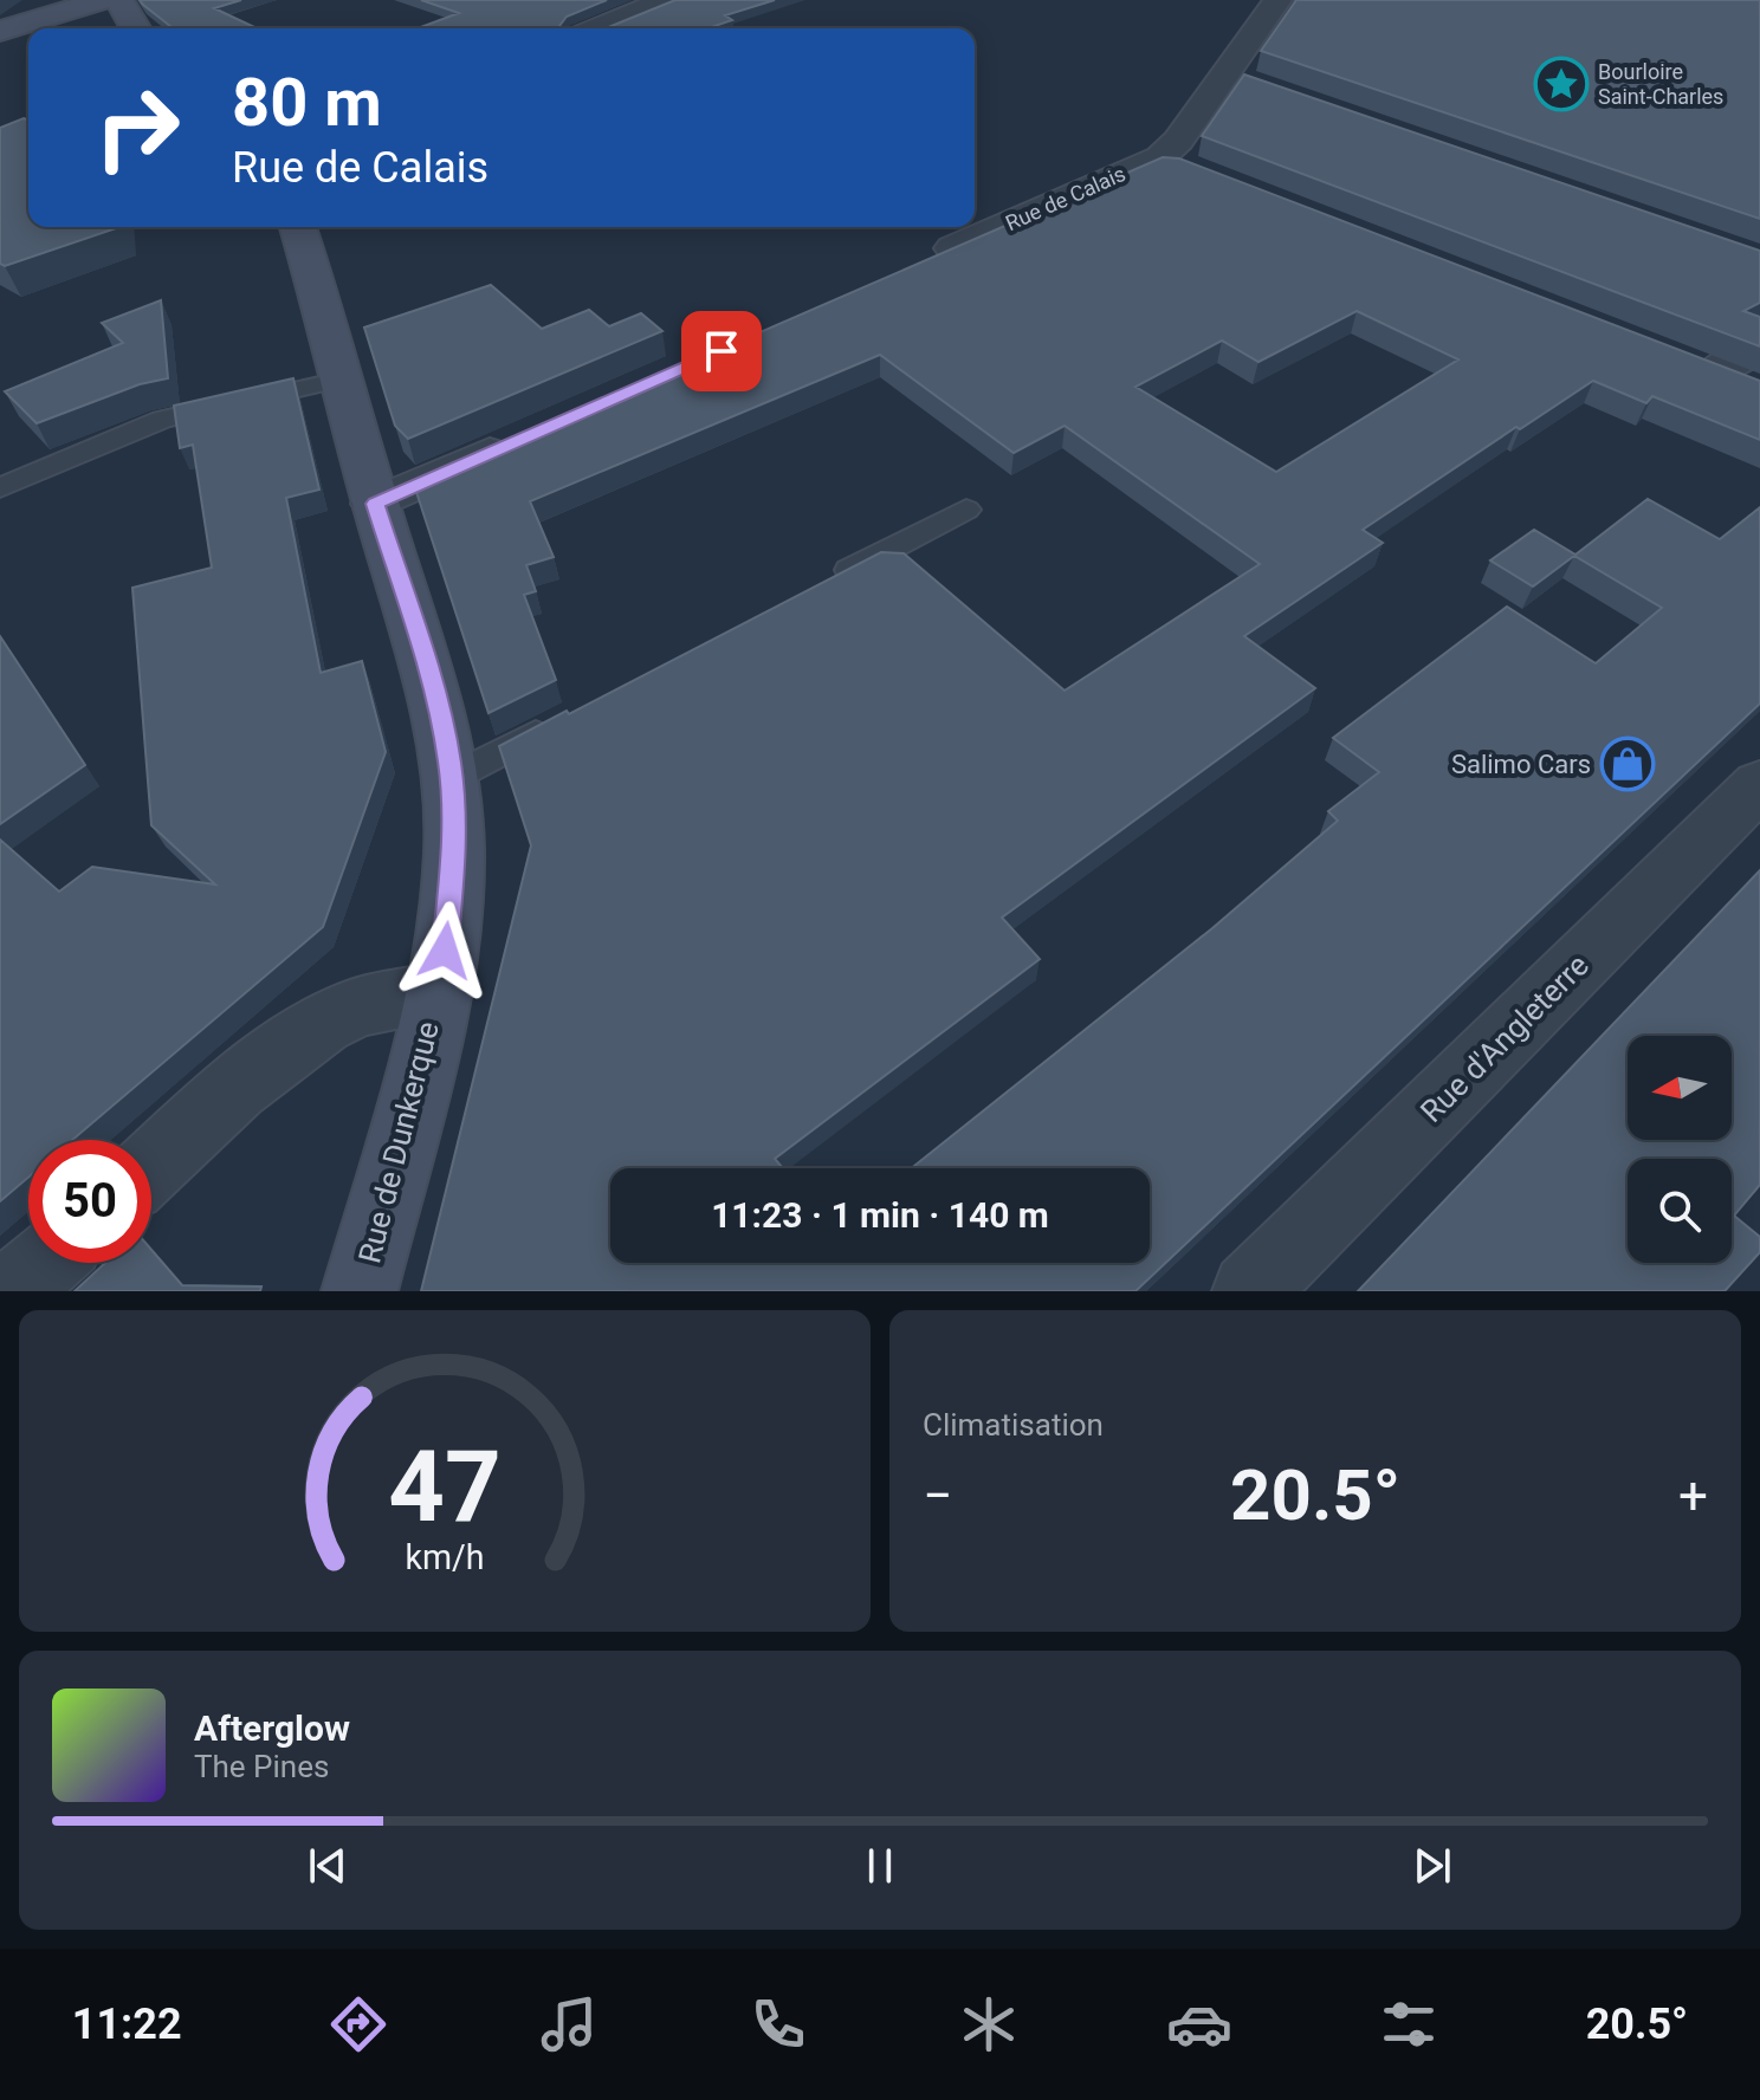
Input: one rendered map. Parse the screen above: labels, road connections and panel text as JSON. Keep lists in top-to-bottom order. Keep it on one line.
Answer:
{"streets":{"main road":["Rue de Dunkerque"],"street":["Rue de Calais","Rue d'Angleterre"]},"places":{"place":["Bourloire Saint-Charles"],"shop":["Salimo Cars"]},"north":"left","page":{"turn":["80 m","Rue de Calais"],"limit":"50","trip":"11:23 · 1 min · 140 m","tile":"Climatisation","heat":["−","20.5°","+"],"song":["Afterglow","The Pines"],"tabs":["11:22","20.5°"],"gauge":["47","km/h"]}}
